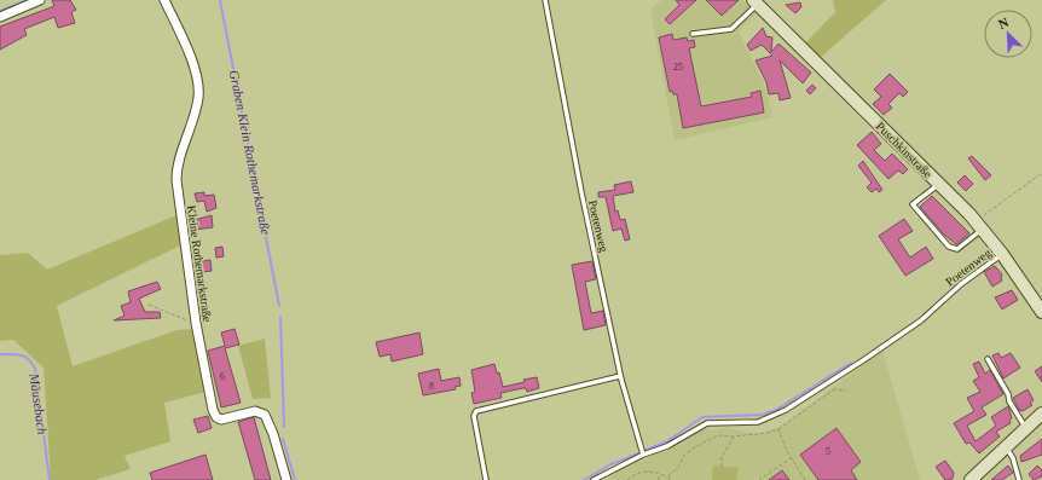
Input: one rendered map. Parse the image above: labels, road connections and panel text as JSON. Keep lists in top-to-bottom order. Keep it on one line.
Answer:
{"streets":{"main road":["Puschkinstraße"],"street":["Kleine Rothemarkstraße"],"lane":["Poetenweg"]},"crossings":[["Puschkinstraße","Poetenweg"]],"water":["Graben Klein Rothemarkstraße","Mäusebach"],"house_numbers":["25","6","8","5"],"north":"top left"}
